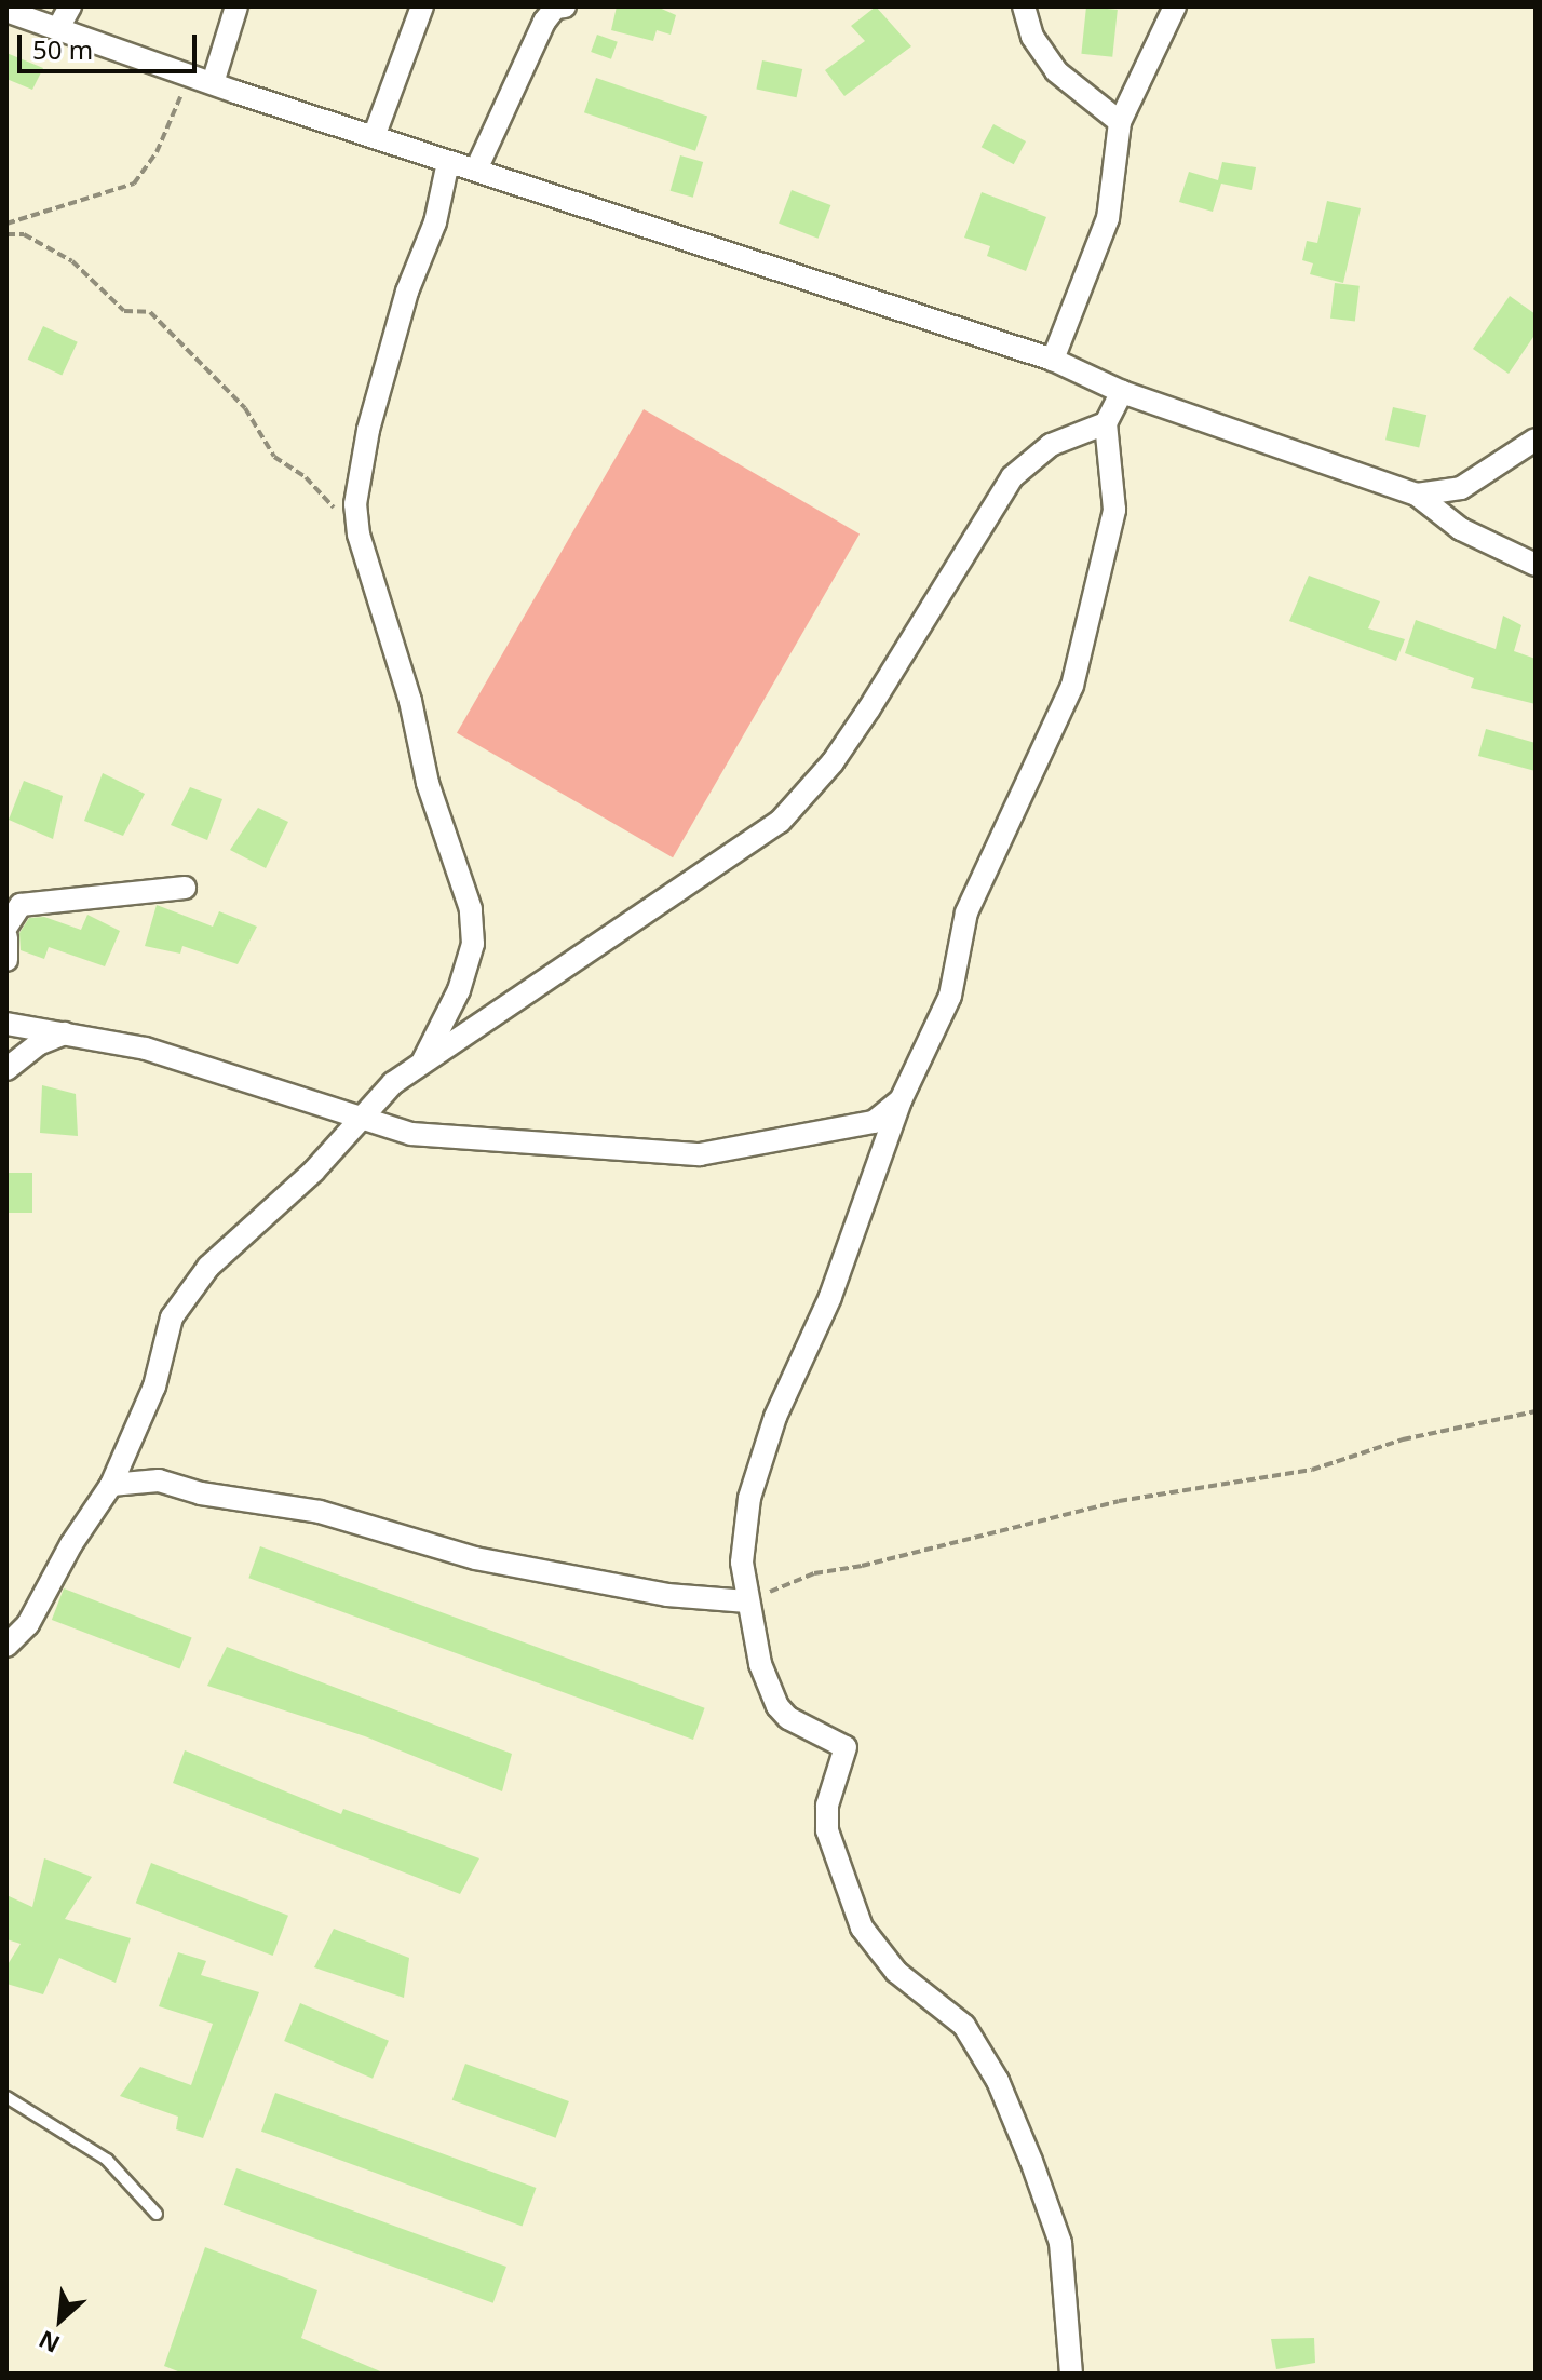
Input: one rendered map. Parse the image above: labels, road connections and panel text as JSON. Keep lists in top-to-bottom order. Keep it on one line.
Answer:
{"scale_bar":"50 m","north":"bottom left"}
